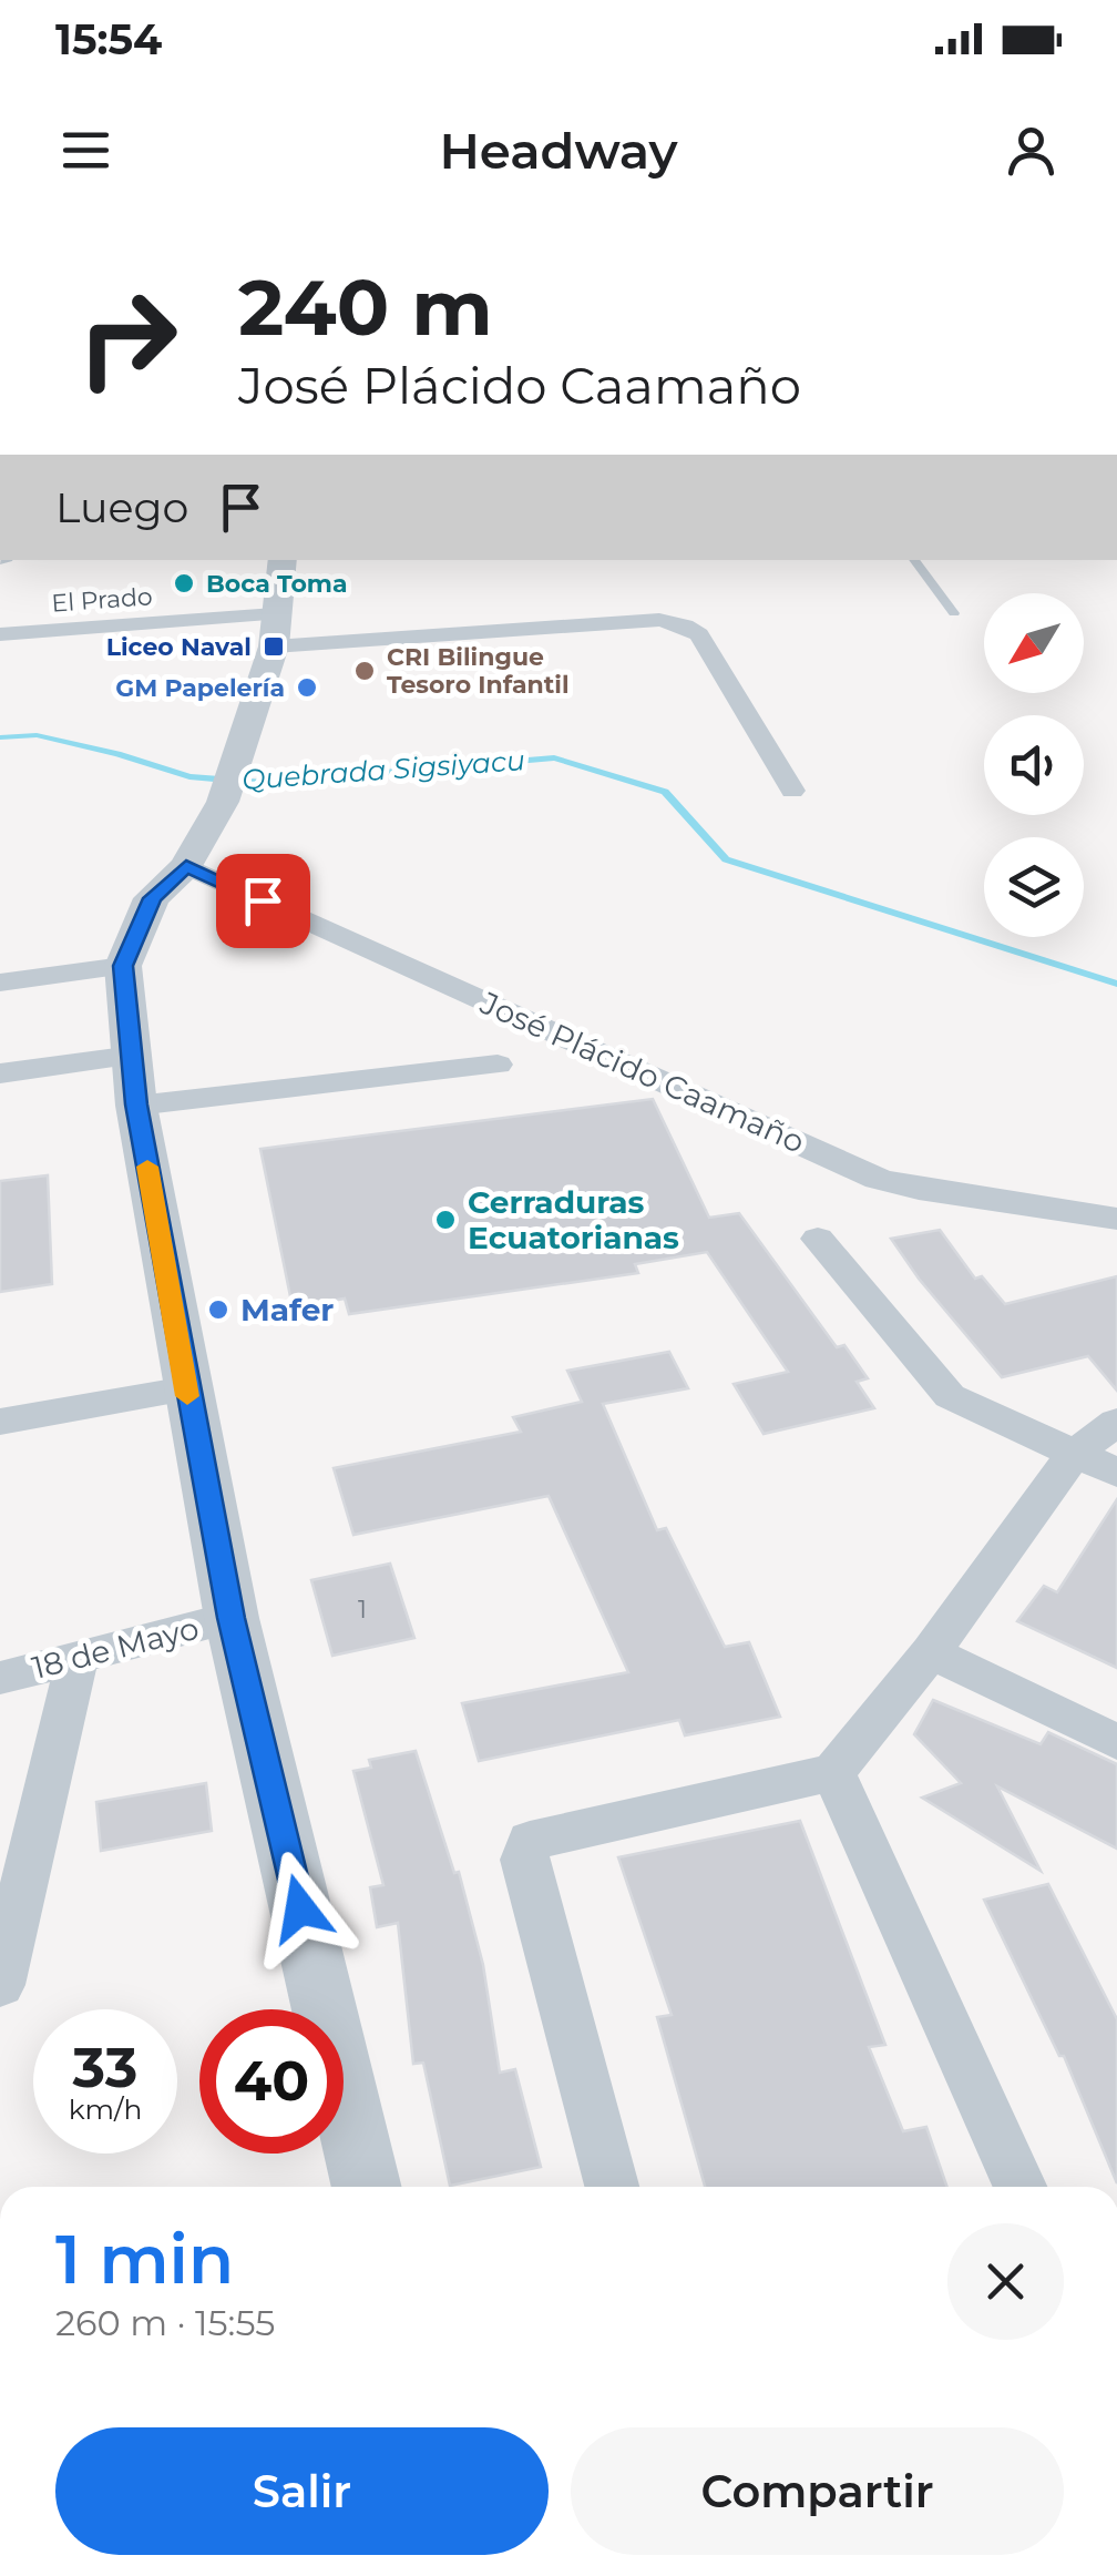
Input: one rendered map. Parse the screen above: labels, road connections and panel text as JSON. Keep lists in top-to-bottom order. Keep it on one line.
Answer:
{"streets":{"street":["El Prado","José Plácido Caamaño","18 de Mayo"]},"water":["Quebrada Sigsiyacu"],"places":{"other":["Boca Toma","CRI Bilingue Tesoro Infantil","GM Papelería","Cerraduras Ecuatorianas","Mafer"],"transit":["Liceo Naval"]},"house_numbers":["1"],"north":"bottom left","page":{"status":"15:54","header":"Headway","turn":["240 m","José Plácido Caamaño"],"then":"Luego","speed":"33 km/h","limit":"40","heading":["1 min","260 m · 15:55"],"buttons":["Salir","Compartir"]}}
